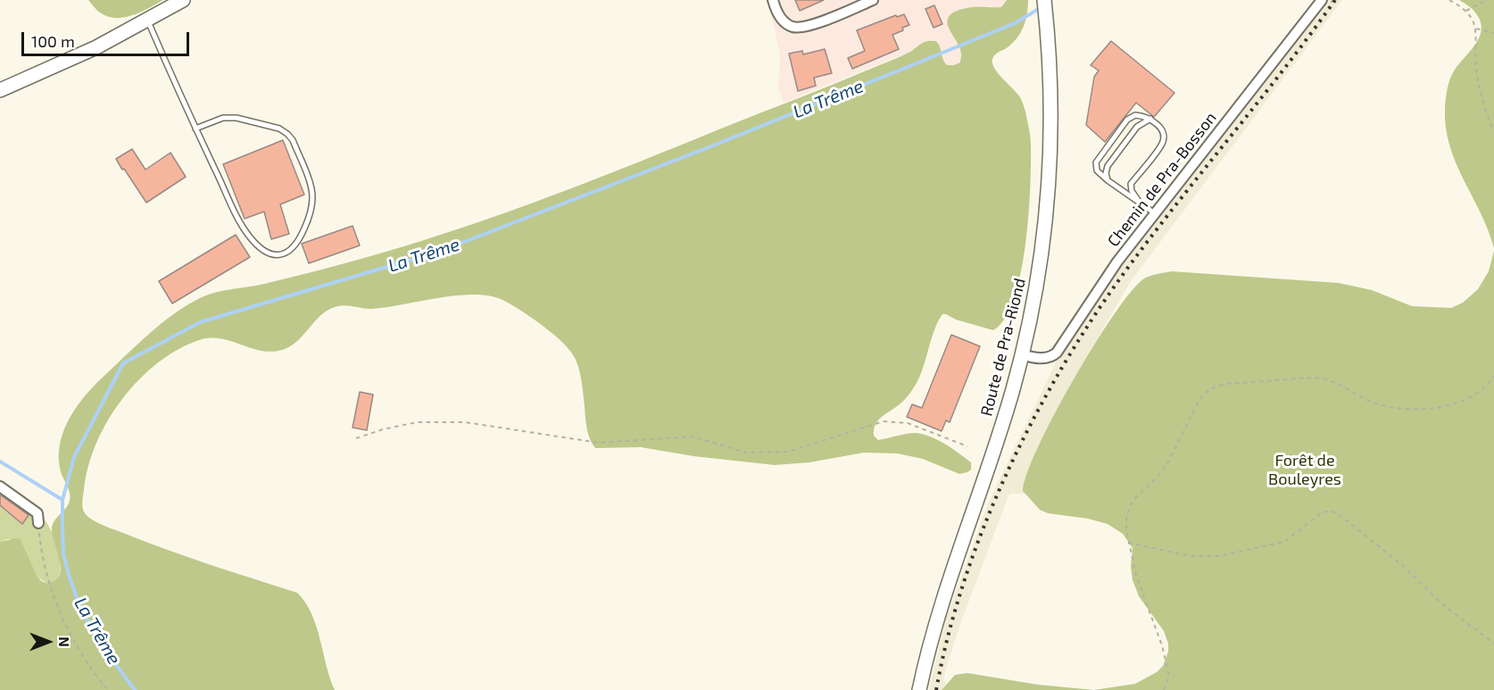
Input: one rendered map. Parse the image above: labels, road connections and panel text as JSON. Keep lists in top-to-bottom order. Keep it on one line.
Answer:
{"streets":{"main road":["Route de Pra-Riond"],"street":["Chemin de Pra-Bosson"]},"crossings":[["Chemin de Pra-Bosson","Route de Pra-Riond"]],"water":["La Trême"],"parks":["Forêt de Bouleyres"],"scale_bar":"100 m","north":"right"}
